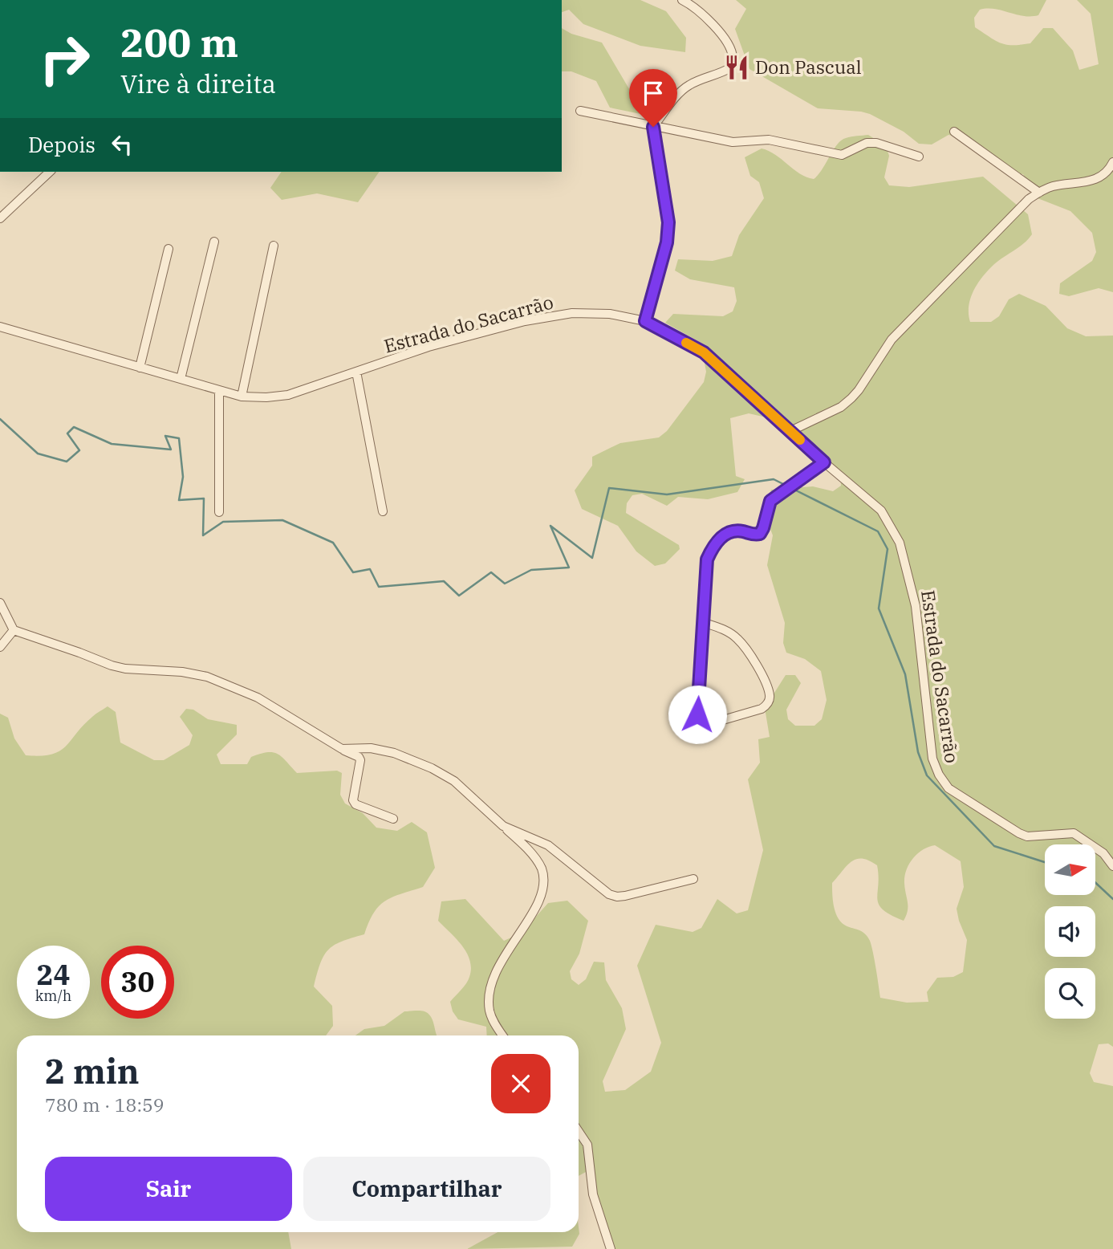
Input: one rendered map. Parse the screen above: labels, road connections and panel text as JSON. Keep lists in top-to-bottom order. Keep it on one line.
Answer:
{"streets":{"street":["Estrada do Sacarrão"]},"places":{"restaurant":["Don Pascual"]},"north":"right","page":{"turn":["200 m","Vire à direita"],"then":"Depois","speed":"24 km/h","limit":"30","heading":["2 min","780 m · 18:59"],"buttons":["Sair","Compartilhar"]}}
